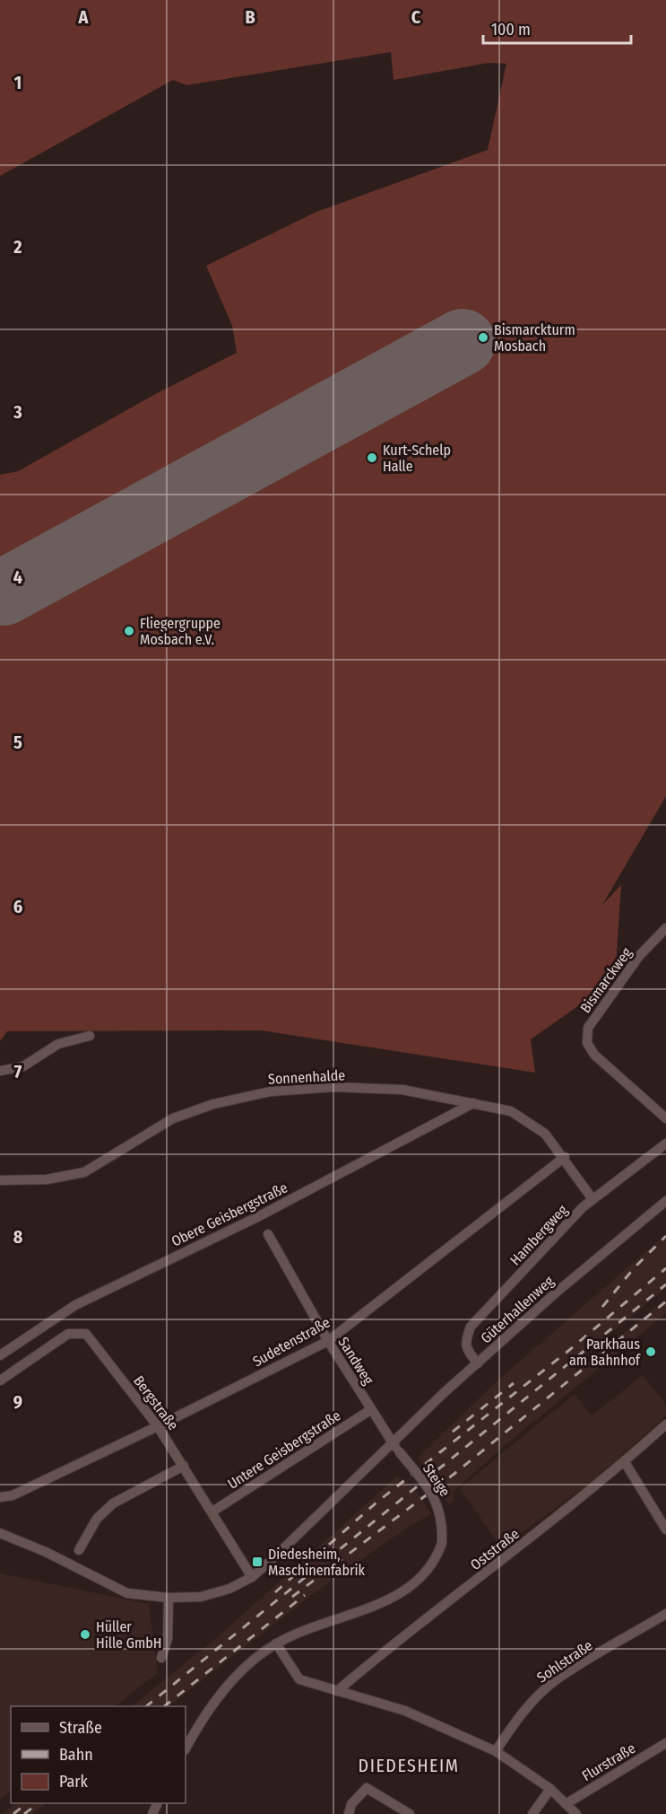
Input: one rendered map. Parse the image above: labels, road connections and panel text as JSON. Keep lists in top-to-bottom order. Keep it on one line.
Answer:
{"streets":{"street":["Bismarckweg","Sonnenhalde","Obere Geisbergstraße","Hambergweg","Güterhallenweg","Sudetenstraße","Sandweg","Bergstraße","Untere Geisbergstraße","Steige","Oststraße","Sohlstraße","Flurstraße"]},"crossings":[["Sonnenhalde","Obere Geisbergstraße"],["Sonnenhalde","Hambergweg"],["Sonnenhalde","Sudetenstraße"],["Hambergweg","Güterhallenweg"],["Güterhallenweg","Sandweg"],["Güterhallenweg","Steige"],["Sudetenstraße","Sandweg"],["Sudetenstraße","Bergstraße"],["Sandweg","Untere Geisbergstraße"],["Sandweg","Steige"],["Bergstraße","Untere Geisbergstraße"]],"districts":["DIEDESHEIM"],"places":{"other":["Bismarckturm Mosbach","Kurt-Schelp Halle","Fliegergruppe Mosbach e.V.","Parkhaus am Bahnhof","Hüller Hille GmbH"],"transit":["Diedesheim, Maschinenfabrik"]},"legend":["Straße","Bahn","Park"],"scale_bar":"100 m","grid":{"columns":["A","B","C"],"rows":["1","2","3","4","5","6","7","8","9"]}}
